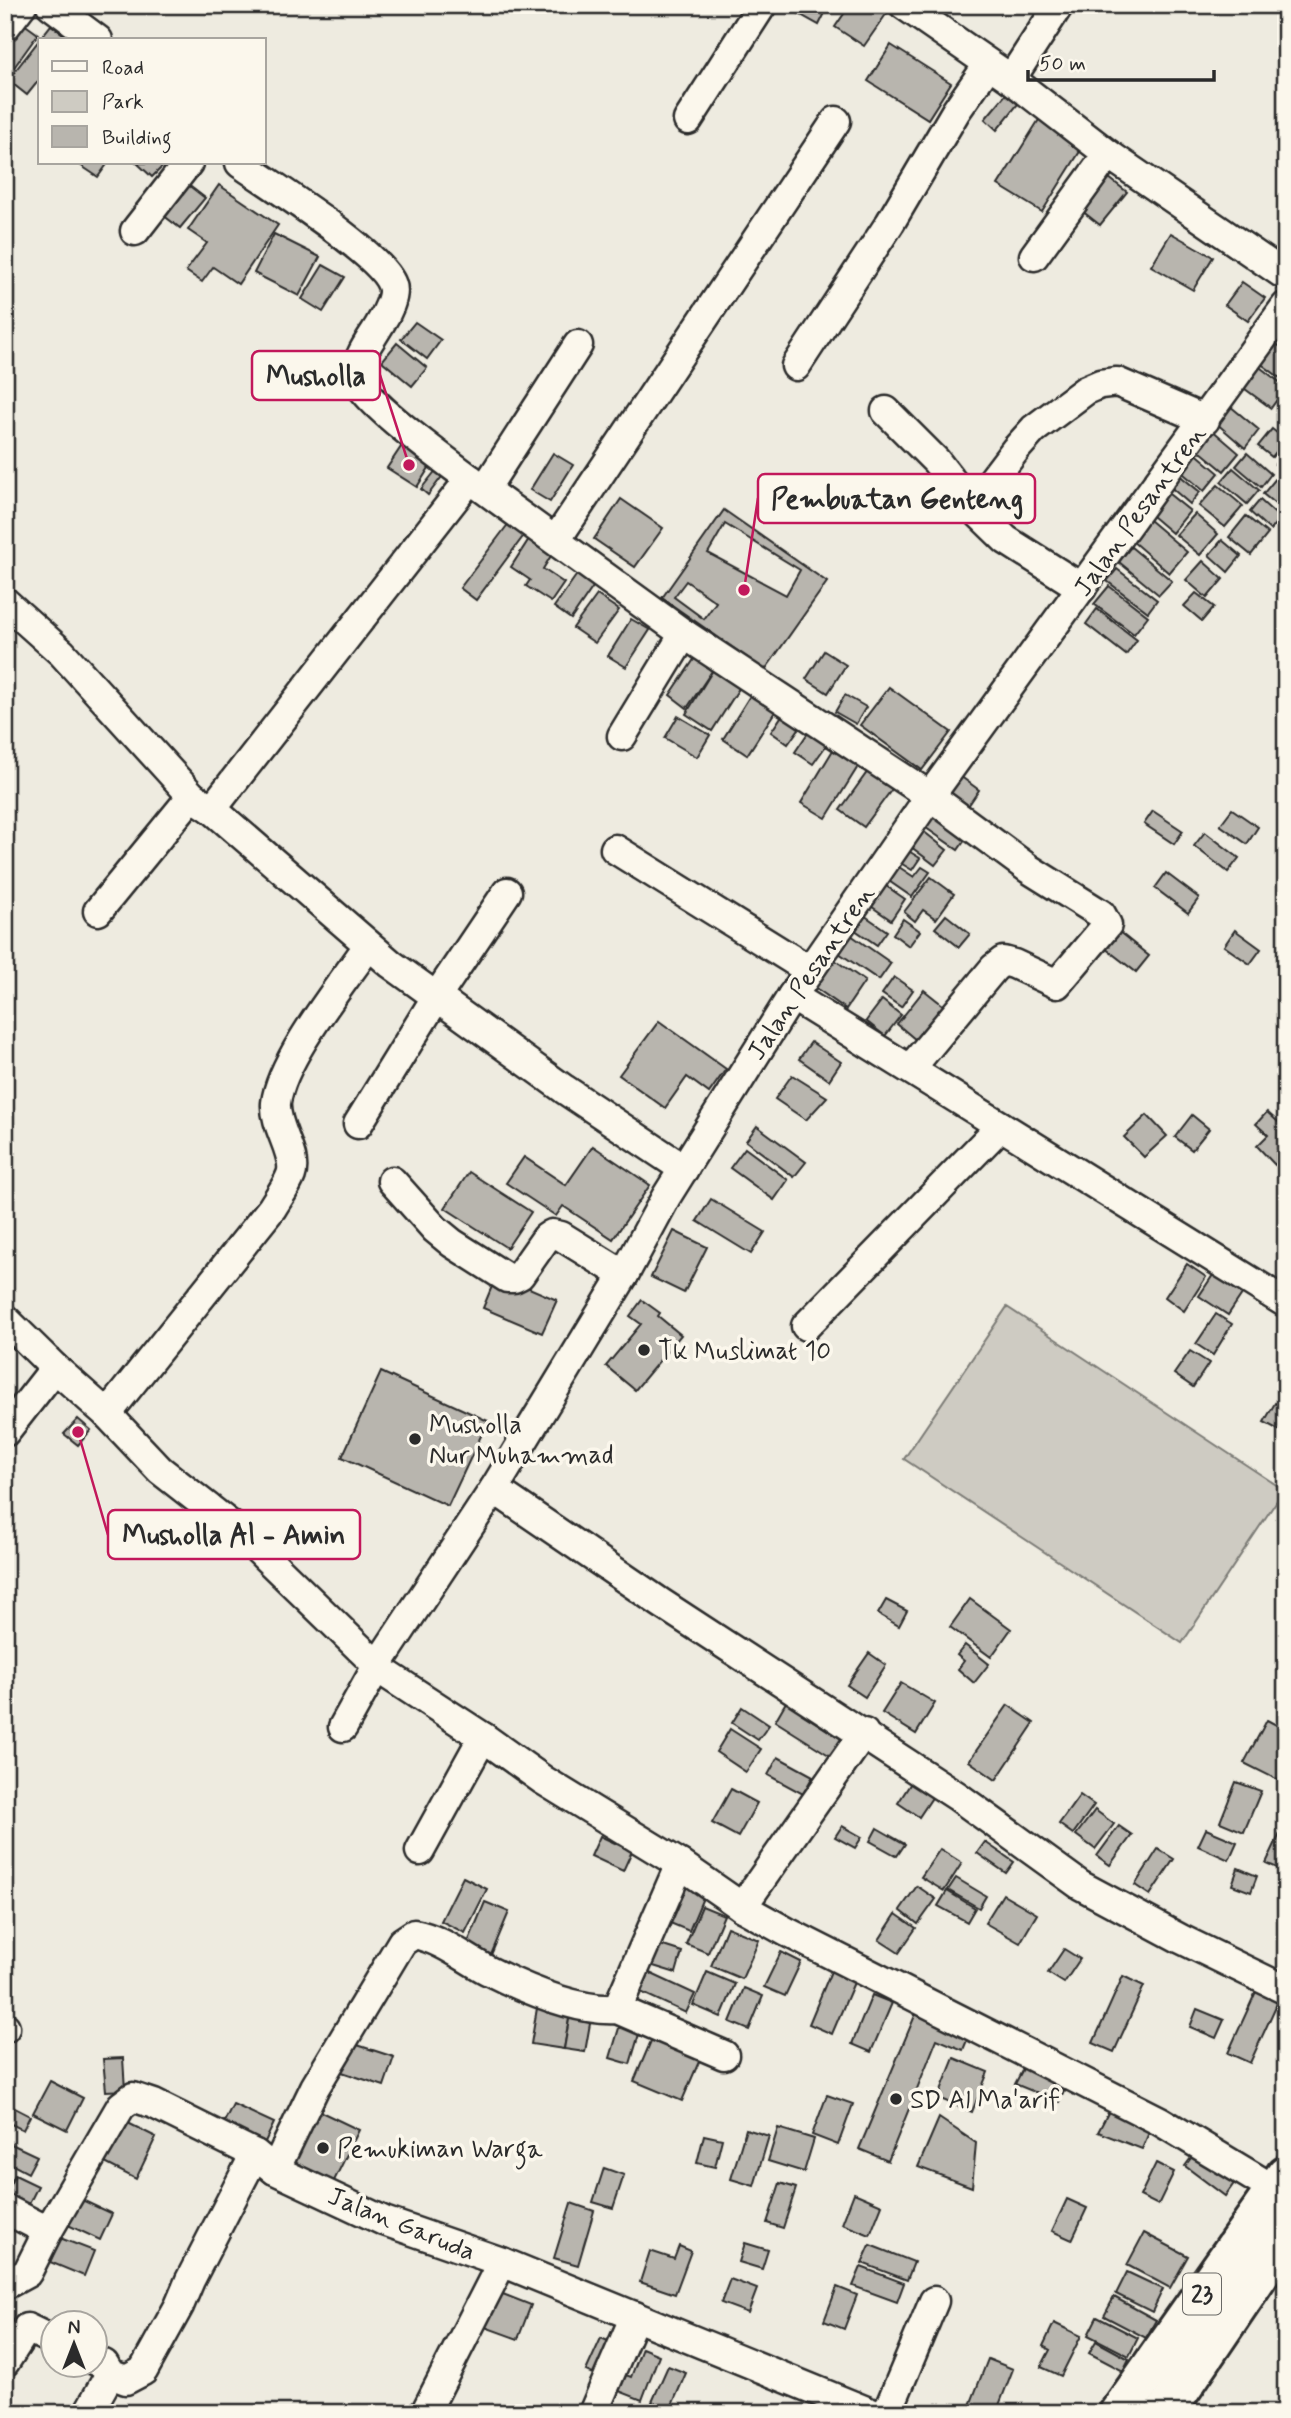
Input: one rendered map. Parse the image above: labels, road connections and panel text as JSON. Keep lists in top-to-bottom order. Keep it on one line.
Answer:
{"streets":{"highway":["23"],"street":["Jalan Pesantren","Jalan Garuda"]},"places":["Musholla","Pembuatan Genteng","Tk Muslimat 10","Musholla Al - Amin","Musholla Nur Muhammad","SD Al Ma'arif","Pemukiman Warga"],"legend":["Road","Park","Building"],"scale_bar":"50 m","north":"top"}
